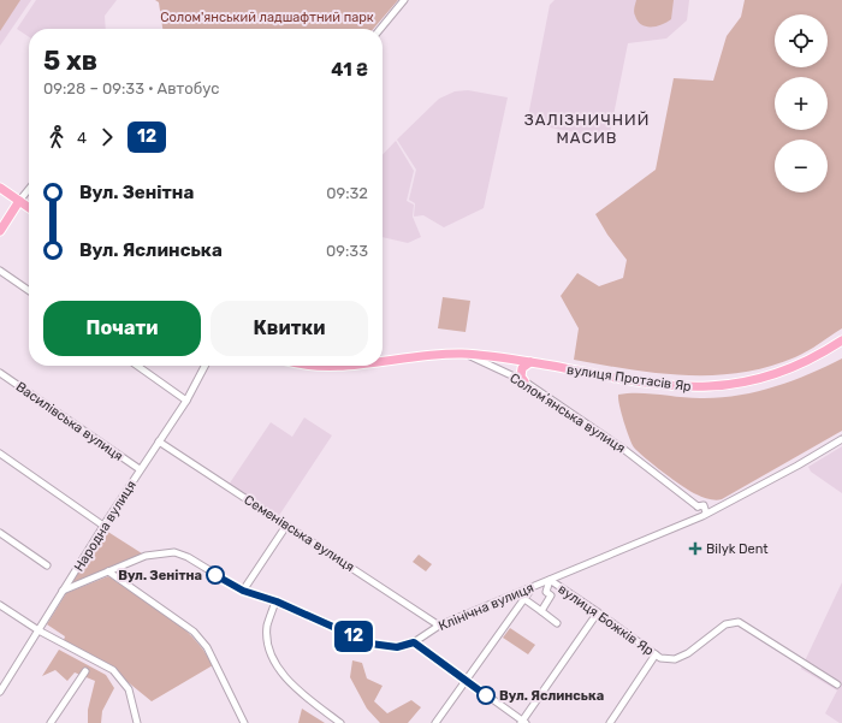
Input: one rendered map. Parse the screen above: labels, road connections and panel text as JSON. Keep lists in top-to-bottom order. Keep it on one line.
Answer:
{"streets":{"main road":["вулиця Протасів Яр","Соломʼянська вулиця"],"street":["Василівська вулиця","Народна вулиця","Семенівська вулиця","Клінічна вулиця","вулиця Божків Яр"]},"crossings":[["вулиця Протасів Яр","Соломʼянська вулиця"],["Соломʼянська вулиця","Клінічна вулиця"],["Василівська вулиця","Народна вулиця"],["Народна вулиця","Семенівська вулиця"],["Народна вулиця","Клінічна вулиця"],["Семенівська вулиця","Клінічна вулиця"],["Клінічна вулиця","вулиця Божків Яр"]],"districts":["ЗАЛІЗНИЧНИЙ МАСИВ"],"parks":["Солом'янський ладшафтний парк"],"places":{"health":["Bilyk Dent"],"other":["Вул. Зенітна","Вул. Яслинська"]},"lines":["bus line 12"],"page":{"on_map":"12","map_buttons":["+","−"],"heading":["5 хв","09:28 – 09:33 · Автобус","41 ₴"],"legs":["4","12"],"list":[{"name":"Вул. Зенітна","value":"09:32"},{"name":"Вул. Яслинська","value":"09:33"}],"buttons":["Почати","Квитки"]}}
